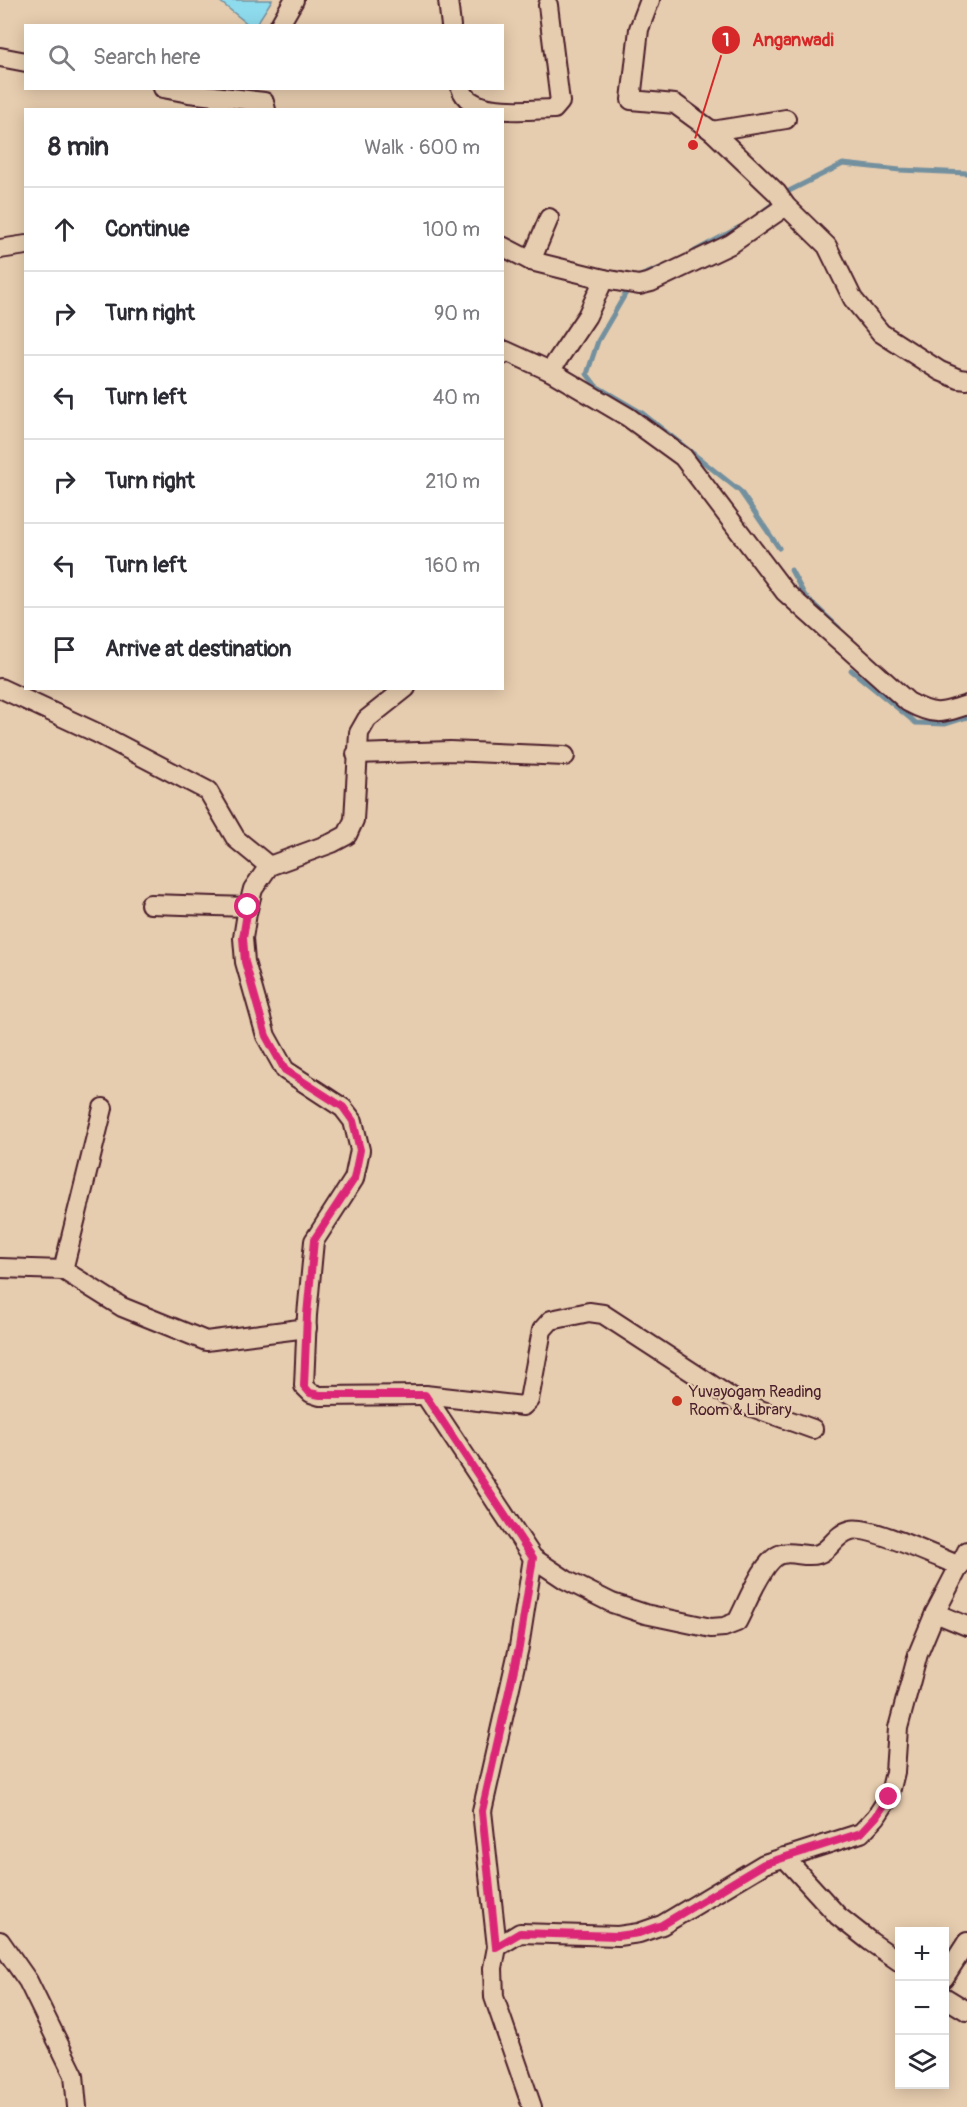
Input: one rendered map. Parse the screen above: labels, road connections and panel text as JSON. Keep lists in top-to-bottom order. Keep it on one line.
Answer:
{"places":["Anganwadi","Yuvayogam Reading Room & Library"],"page":{"search":"Search here","heading":["8 min","Walk · 600 m"],"list":[["Continue","100 m"],["Turn right","90 m"],["Turn left","40 m"],["Turn right","210 m"],["Turn left","160 m"],"Arrive at destination"],"map_buttons":["+","−"]}}
